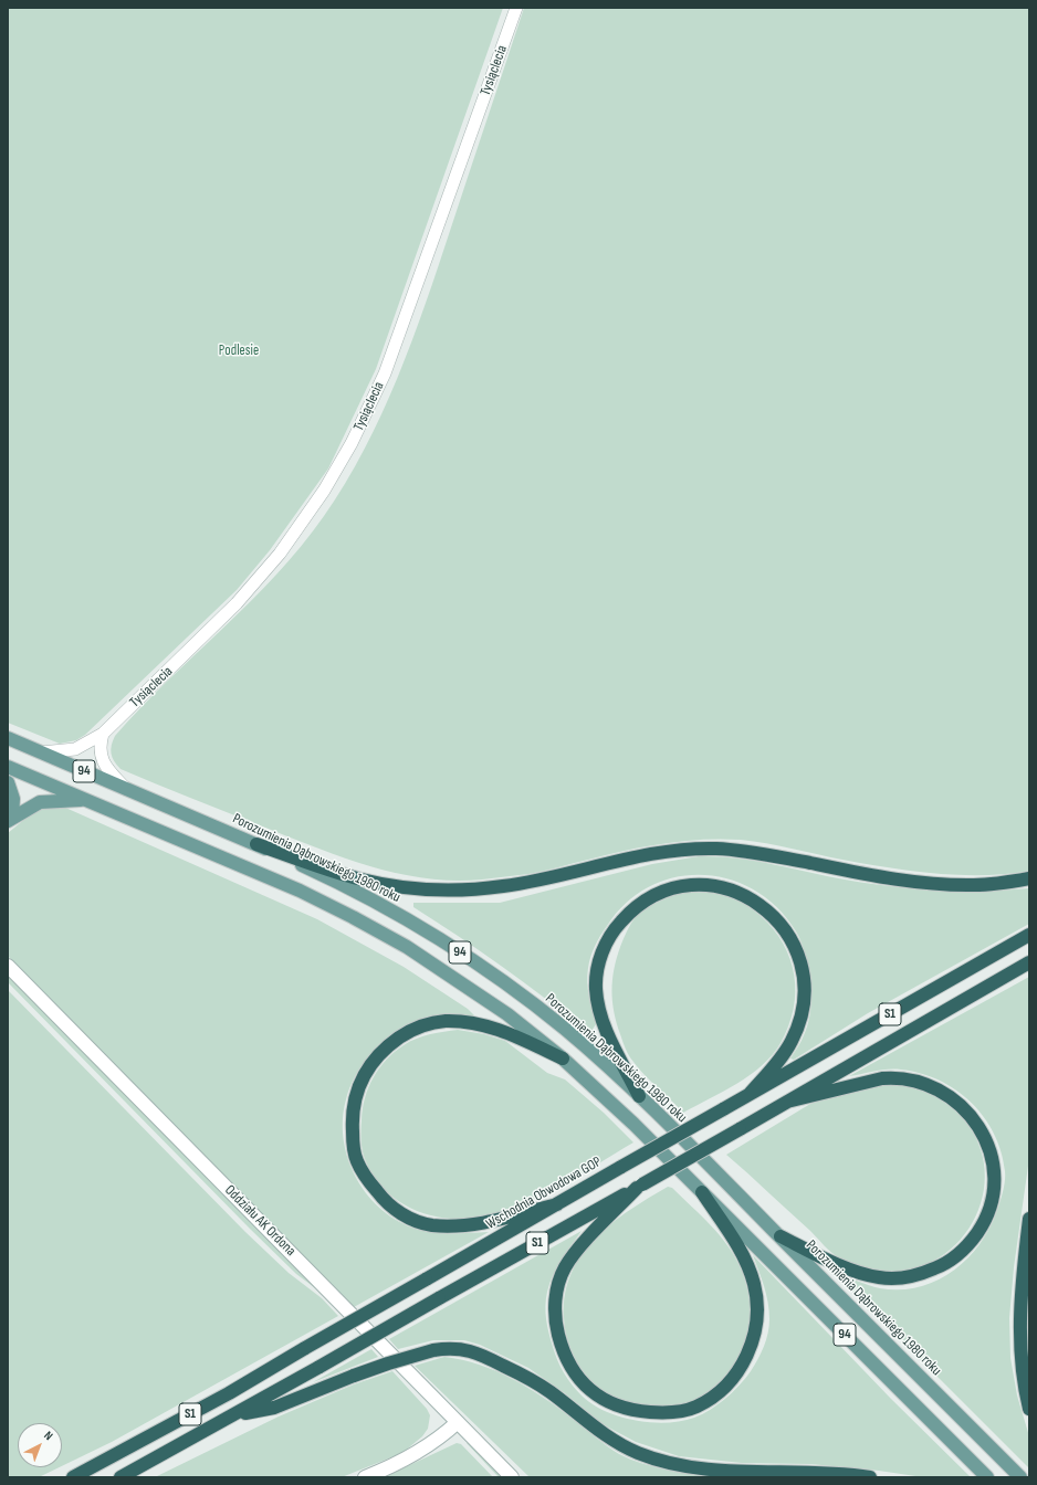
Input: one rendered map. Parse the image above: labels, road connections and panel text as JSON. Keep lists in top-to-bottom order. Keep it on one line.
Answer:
{"streets":{"highway":["S1","Wschodnia Obwodowa GOP"],"main road":["94","Porozumienia Dąbrowskiego 1980 roku"],"street":["Tysiąclecia","Oddziału AK Ordona"]},"crossings":[["Tysiąclecia","Porozumienia Dąbrowskiego 1980 roku"]],"parks":["Podlesie"],"north":"top right"}
